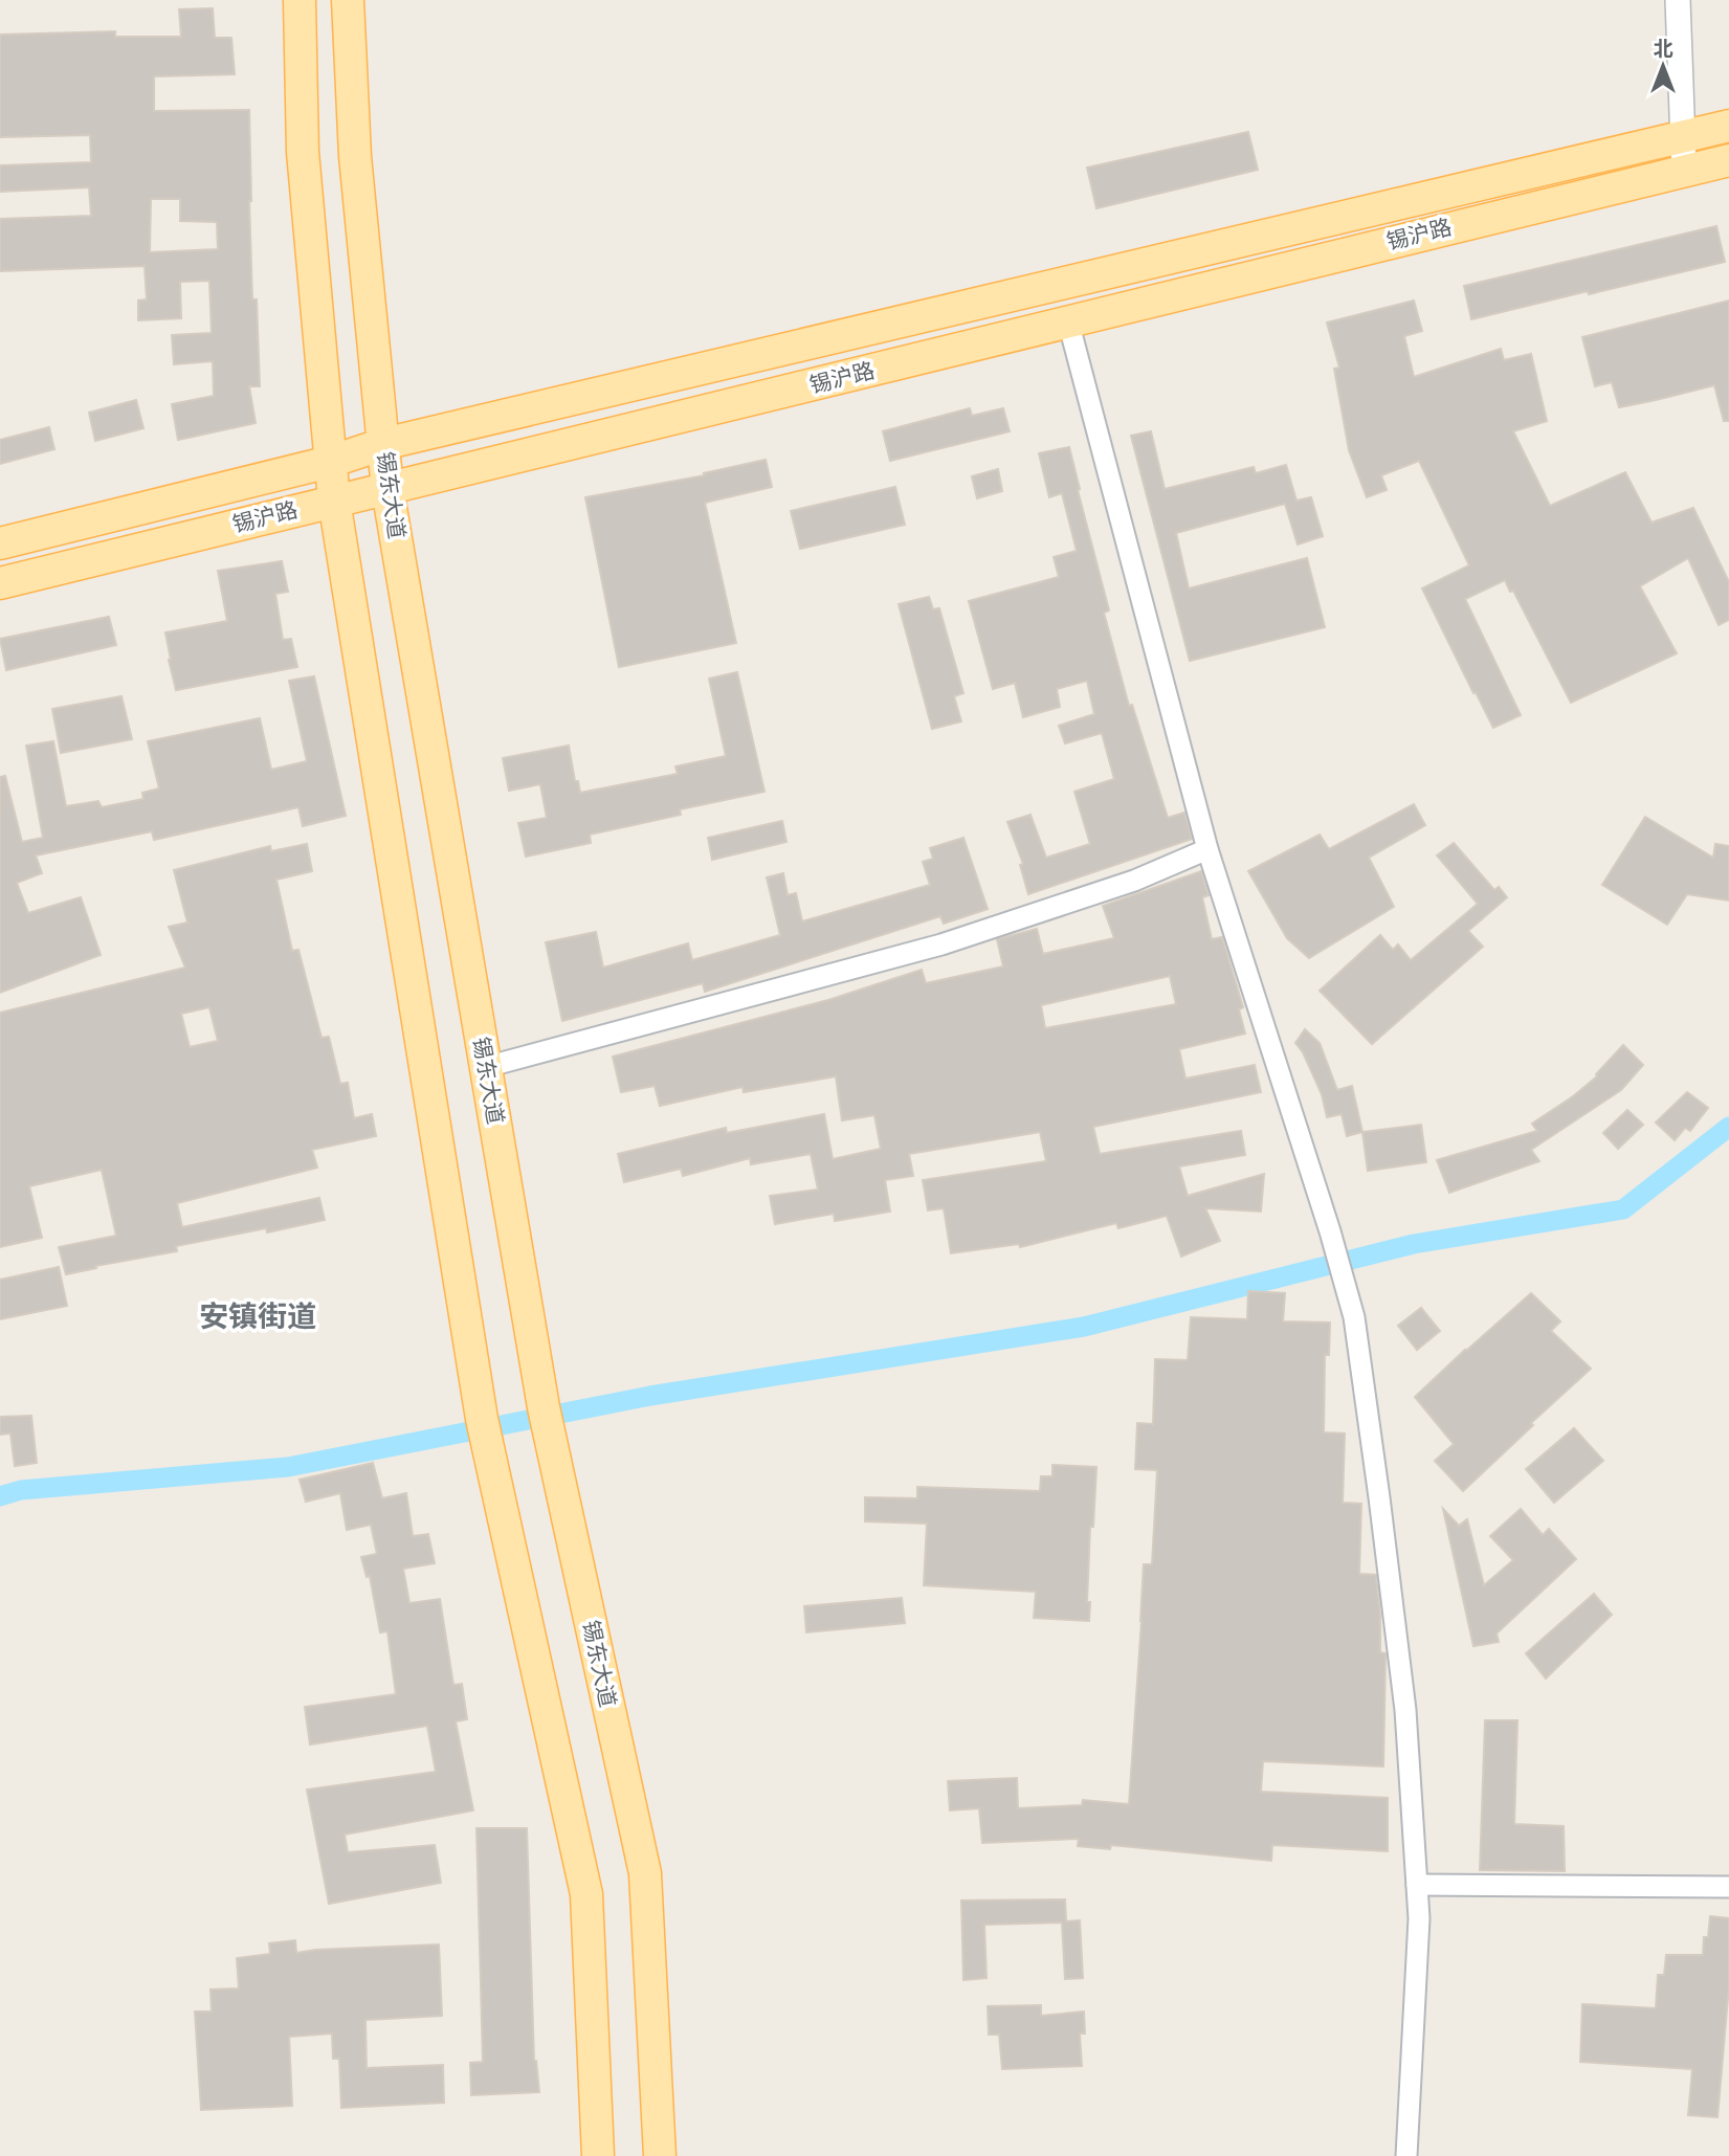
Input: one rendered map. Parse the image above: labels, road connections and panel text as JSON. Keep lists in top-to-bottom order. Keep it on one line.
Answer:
{"streets":{"main road":["锡沪路","锡东大道"]},"crossings":[["锡沪路","锡东大道"]],"districts":["安镇街道"],"north":"top"}
